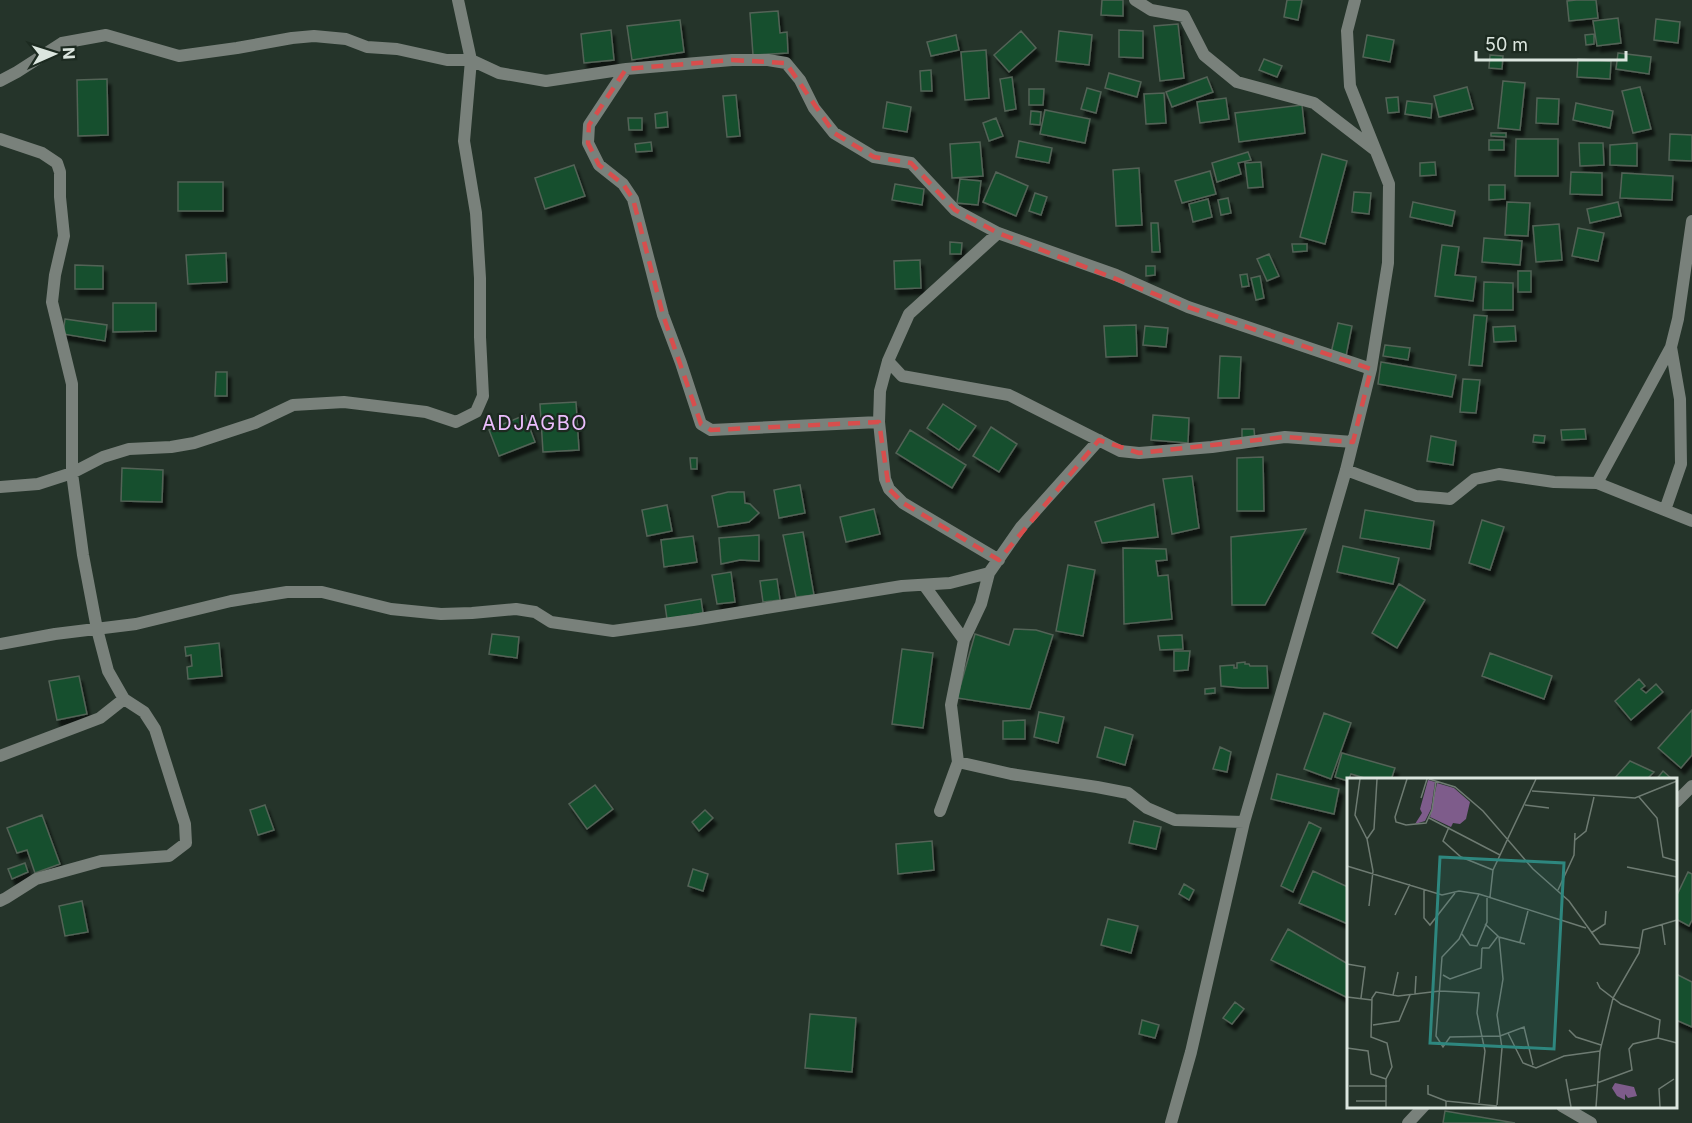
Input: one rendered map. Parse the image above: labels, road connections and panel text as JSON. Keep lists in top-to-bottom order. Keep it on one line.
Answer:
{"districts":["ADJAGBO"],"scale_bar":"50 m","north":"right"}
